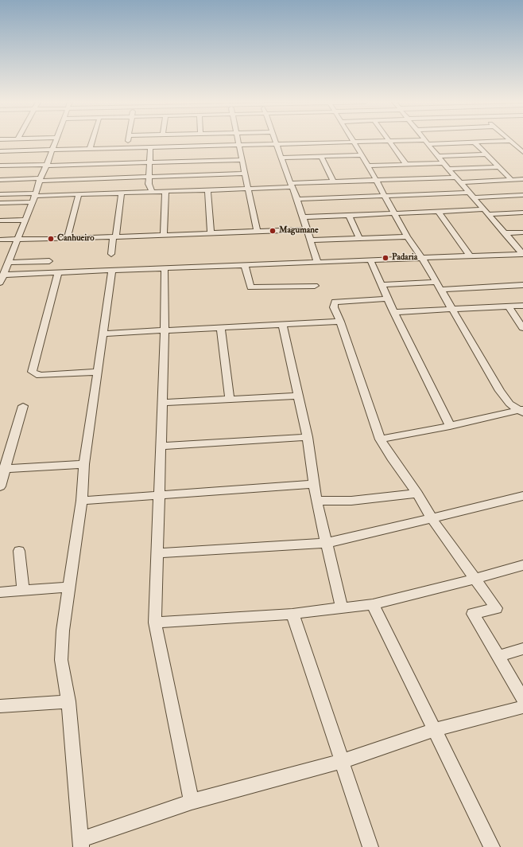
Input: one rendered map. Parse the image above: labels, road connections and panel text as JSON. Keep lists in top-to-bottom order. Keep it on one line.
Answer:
{"places":["Magumane","Canhueiro","Padaria"]}
